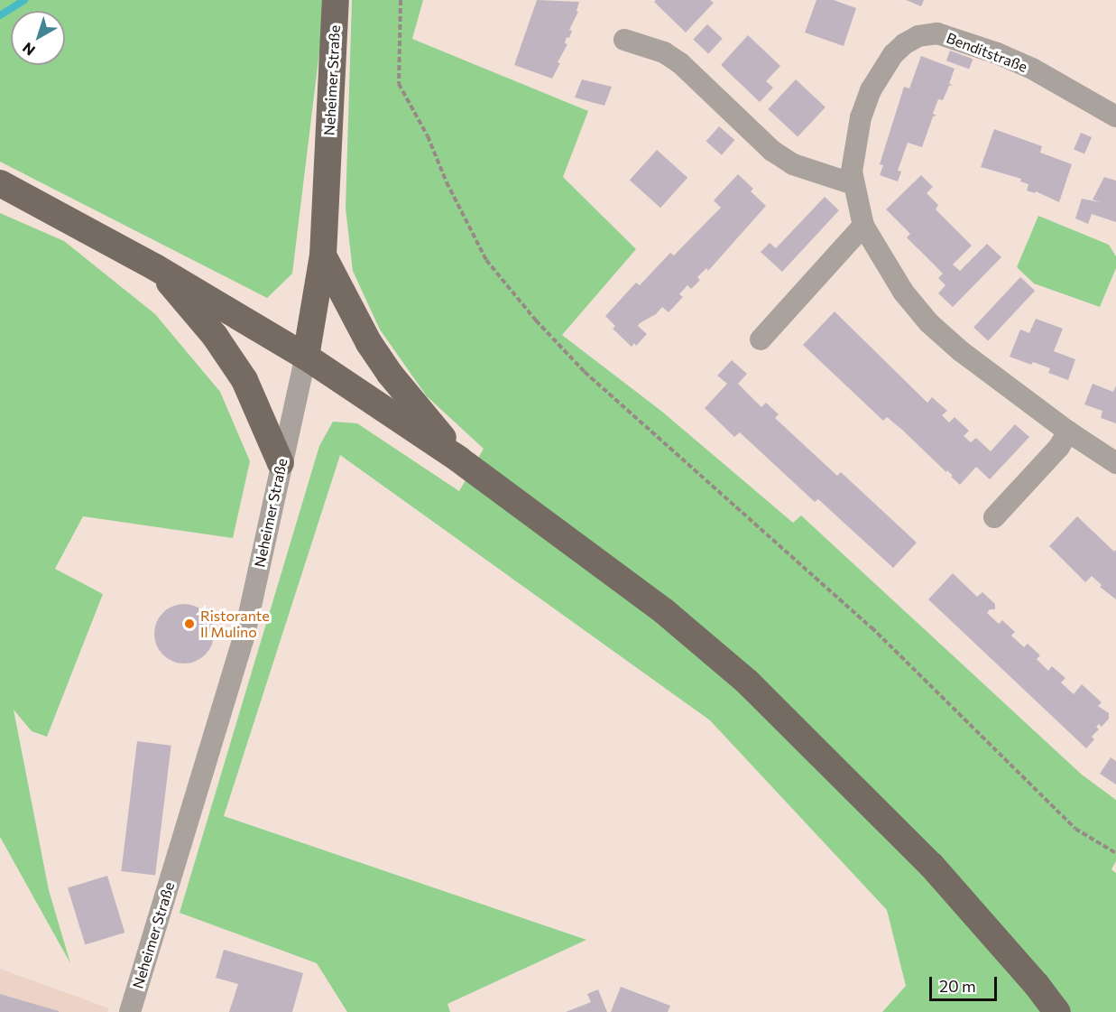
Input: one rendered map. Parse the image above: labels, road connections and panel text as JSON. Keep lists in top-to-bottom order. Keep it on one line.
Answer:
{"streets":{"main road":["Neheimer Straße"],"street":["Benditstraße"]},"places":["Ristorante Il Mulino"],"scale_bar":"20 m","north":"bottom left"}
